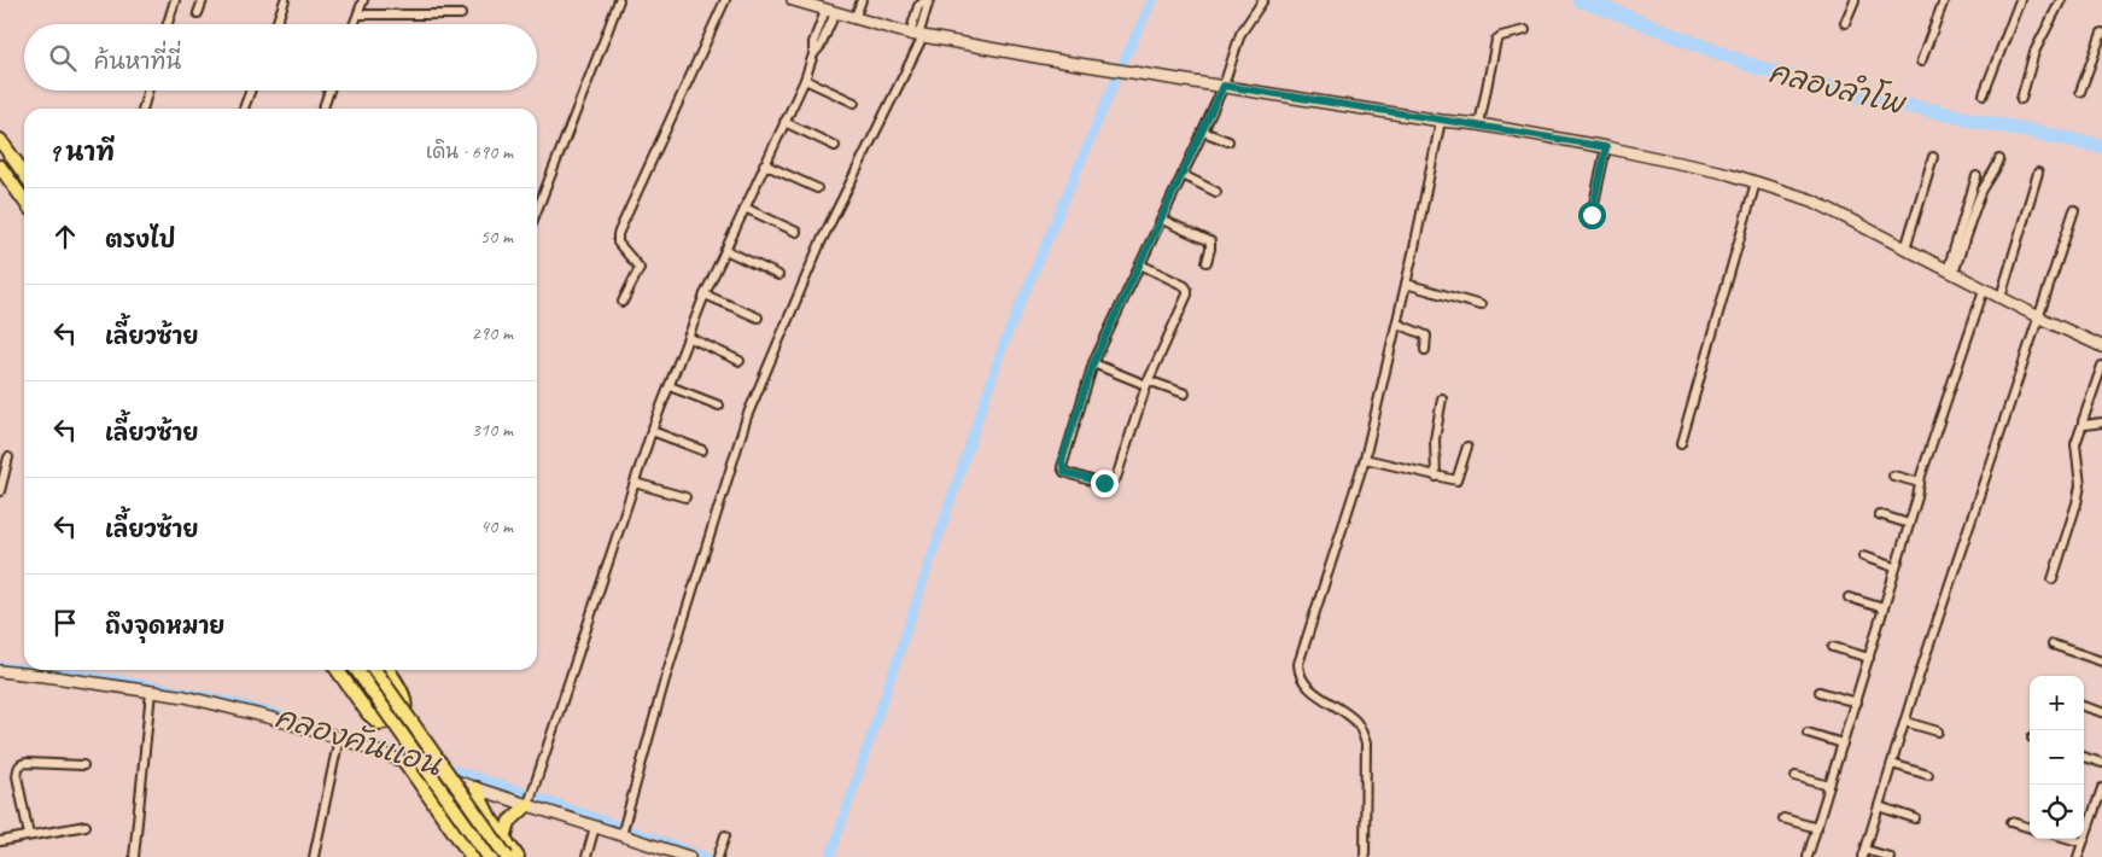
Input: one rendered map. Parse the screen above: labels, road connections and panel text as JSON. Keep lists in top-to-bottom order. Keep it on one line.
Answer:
{"water":["คลองลำโพ","คลองคันแอน"],"page":{"search":"ค้นหาที่นี่","heading":["9 นาที","เดิน · 690 m"],"list":[["ตรงไป","50 m"],["เลี้ยวซ้าย","290 m"],["เลี้ยวซ้าย","310 m"],["เลี้ยวซ้าย","40 m"],"ถึงจุดหมาย"],"map_buttons":["+","−"]}}
